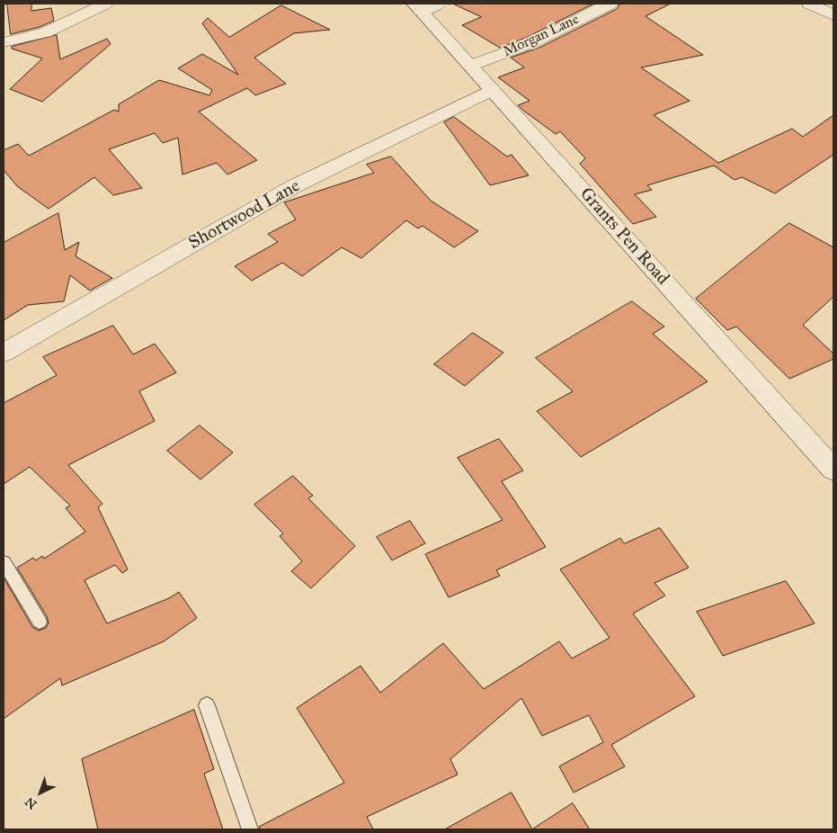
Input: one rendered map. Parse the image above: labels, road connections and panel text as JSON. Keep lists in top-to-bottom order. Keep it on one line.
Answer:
{"streets":{"street":["Morgan Lane","Shortwood Lane","Grants Pen Road"]},"crossings":[["Morgan Lane","Grants Pen Road"],["Shortwood Lane","Grants Pen Road"]],"north":"bottom left"}
